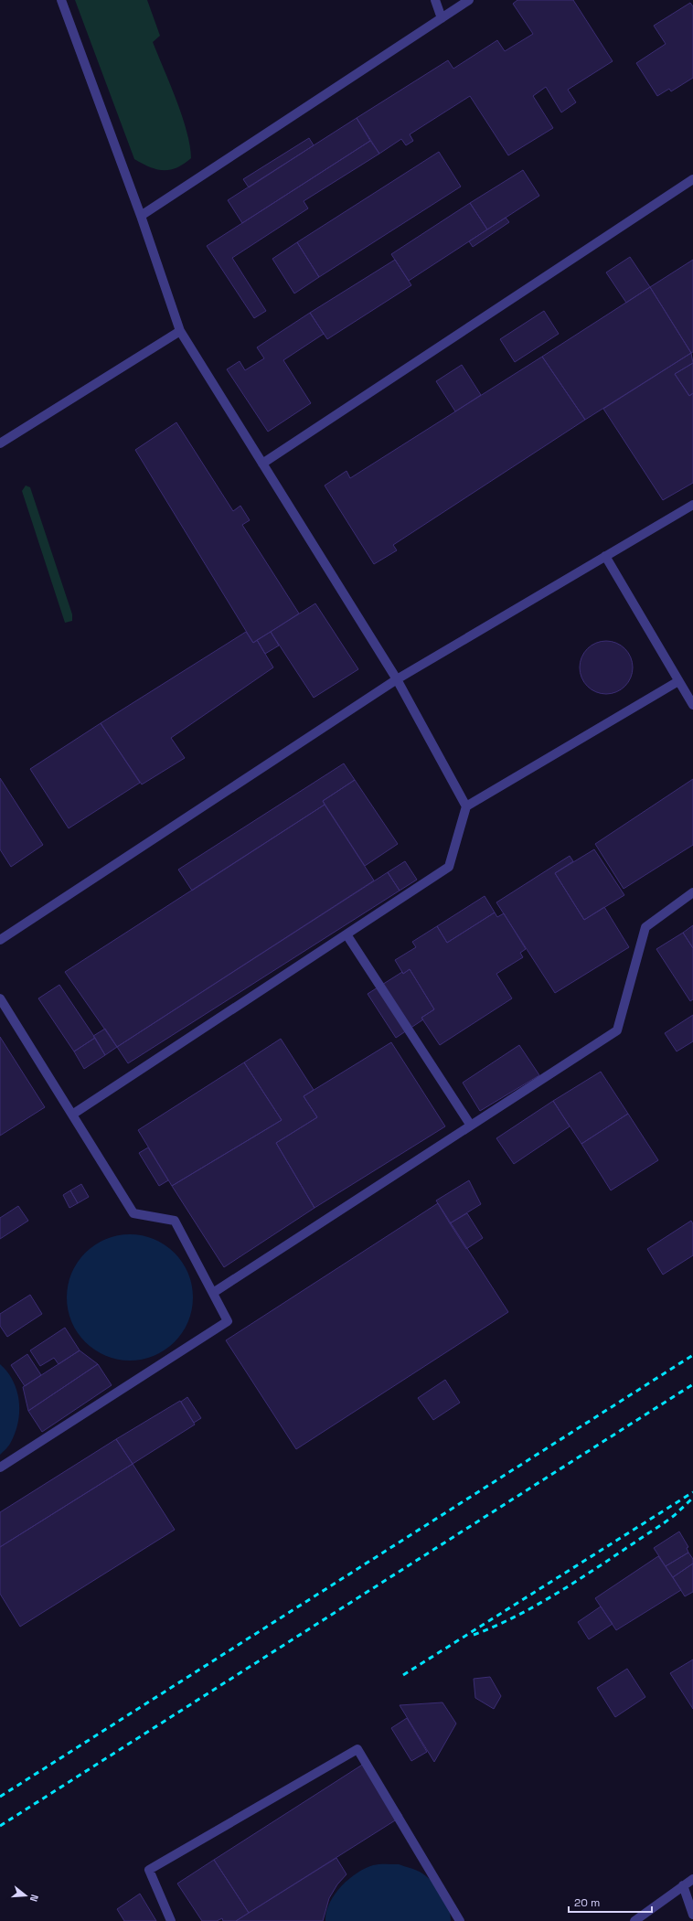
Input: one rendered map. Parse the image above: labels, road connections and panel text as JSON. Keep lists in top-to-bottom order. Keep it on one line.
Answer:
{"scale_bar":"20 m","north":"right"}
